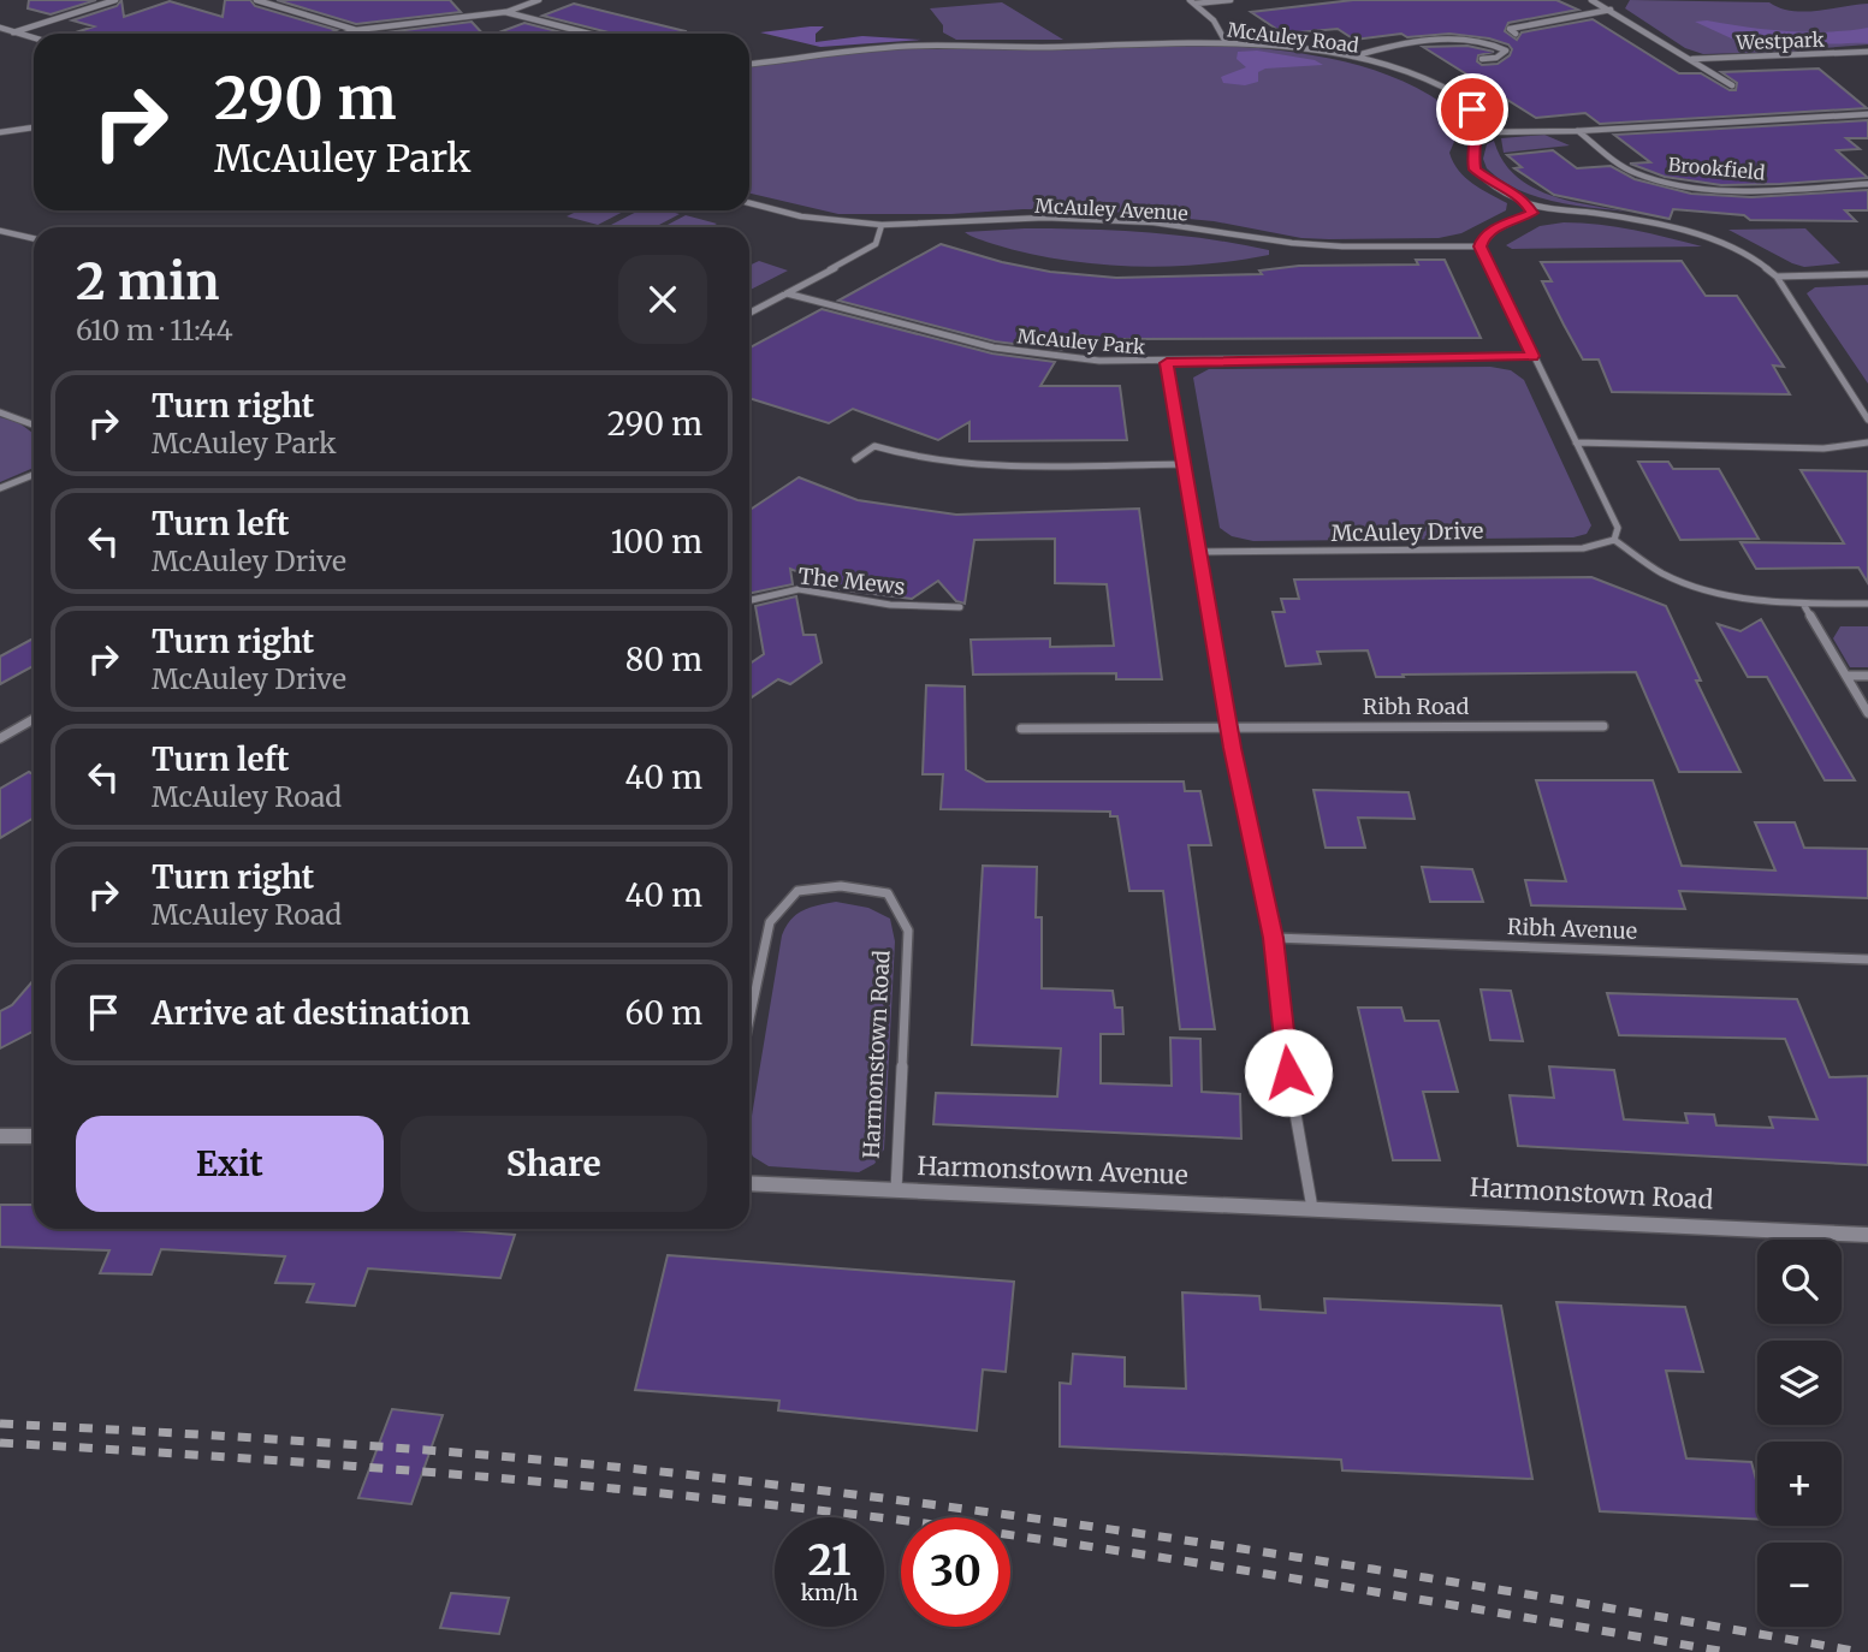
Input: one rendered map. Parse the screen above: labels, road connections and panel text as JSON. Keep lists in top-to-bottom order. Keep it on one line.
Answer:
{"streets":{"street":["McAuley Road","Westpark","Brookfield","McAuley Avenue","McAuley Park","McAuley Drive","The Mews","Ribh Road","Ribh Avenue","Harmonstown Road","Harmonstown Avenue"]},"crossings":[["McAuley Road","Brookfield"],["Harmonstown Road","Harmonstown Avenue"]],"page":{"turn":["290 m","McAuley Park"],"heading":["2 min","610 m · 11:44"],"list":[{"name":"Turn right","note":"McAuley Park","value":"290 m"},{"name":"Turn left","note":"McAuley Drive","value":"100 m"},{"name":"Turn right","note":"McAuley Drive","value":"80 m"},{"name":"Turn left","note":"McAuley Road","value":"40 m"},{"name":"Turn right","note":"McAuley Road","value":"40 m"},{"name":"Arrive at destination","value":"60 m"}],"buttons":["Exit","Share"],"map_buttons":["+","−"],"speed":"21 km/h","limit":"30"}}
